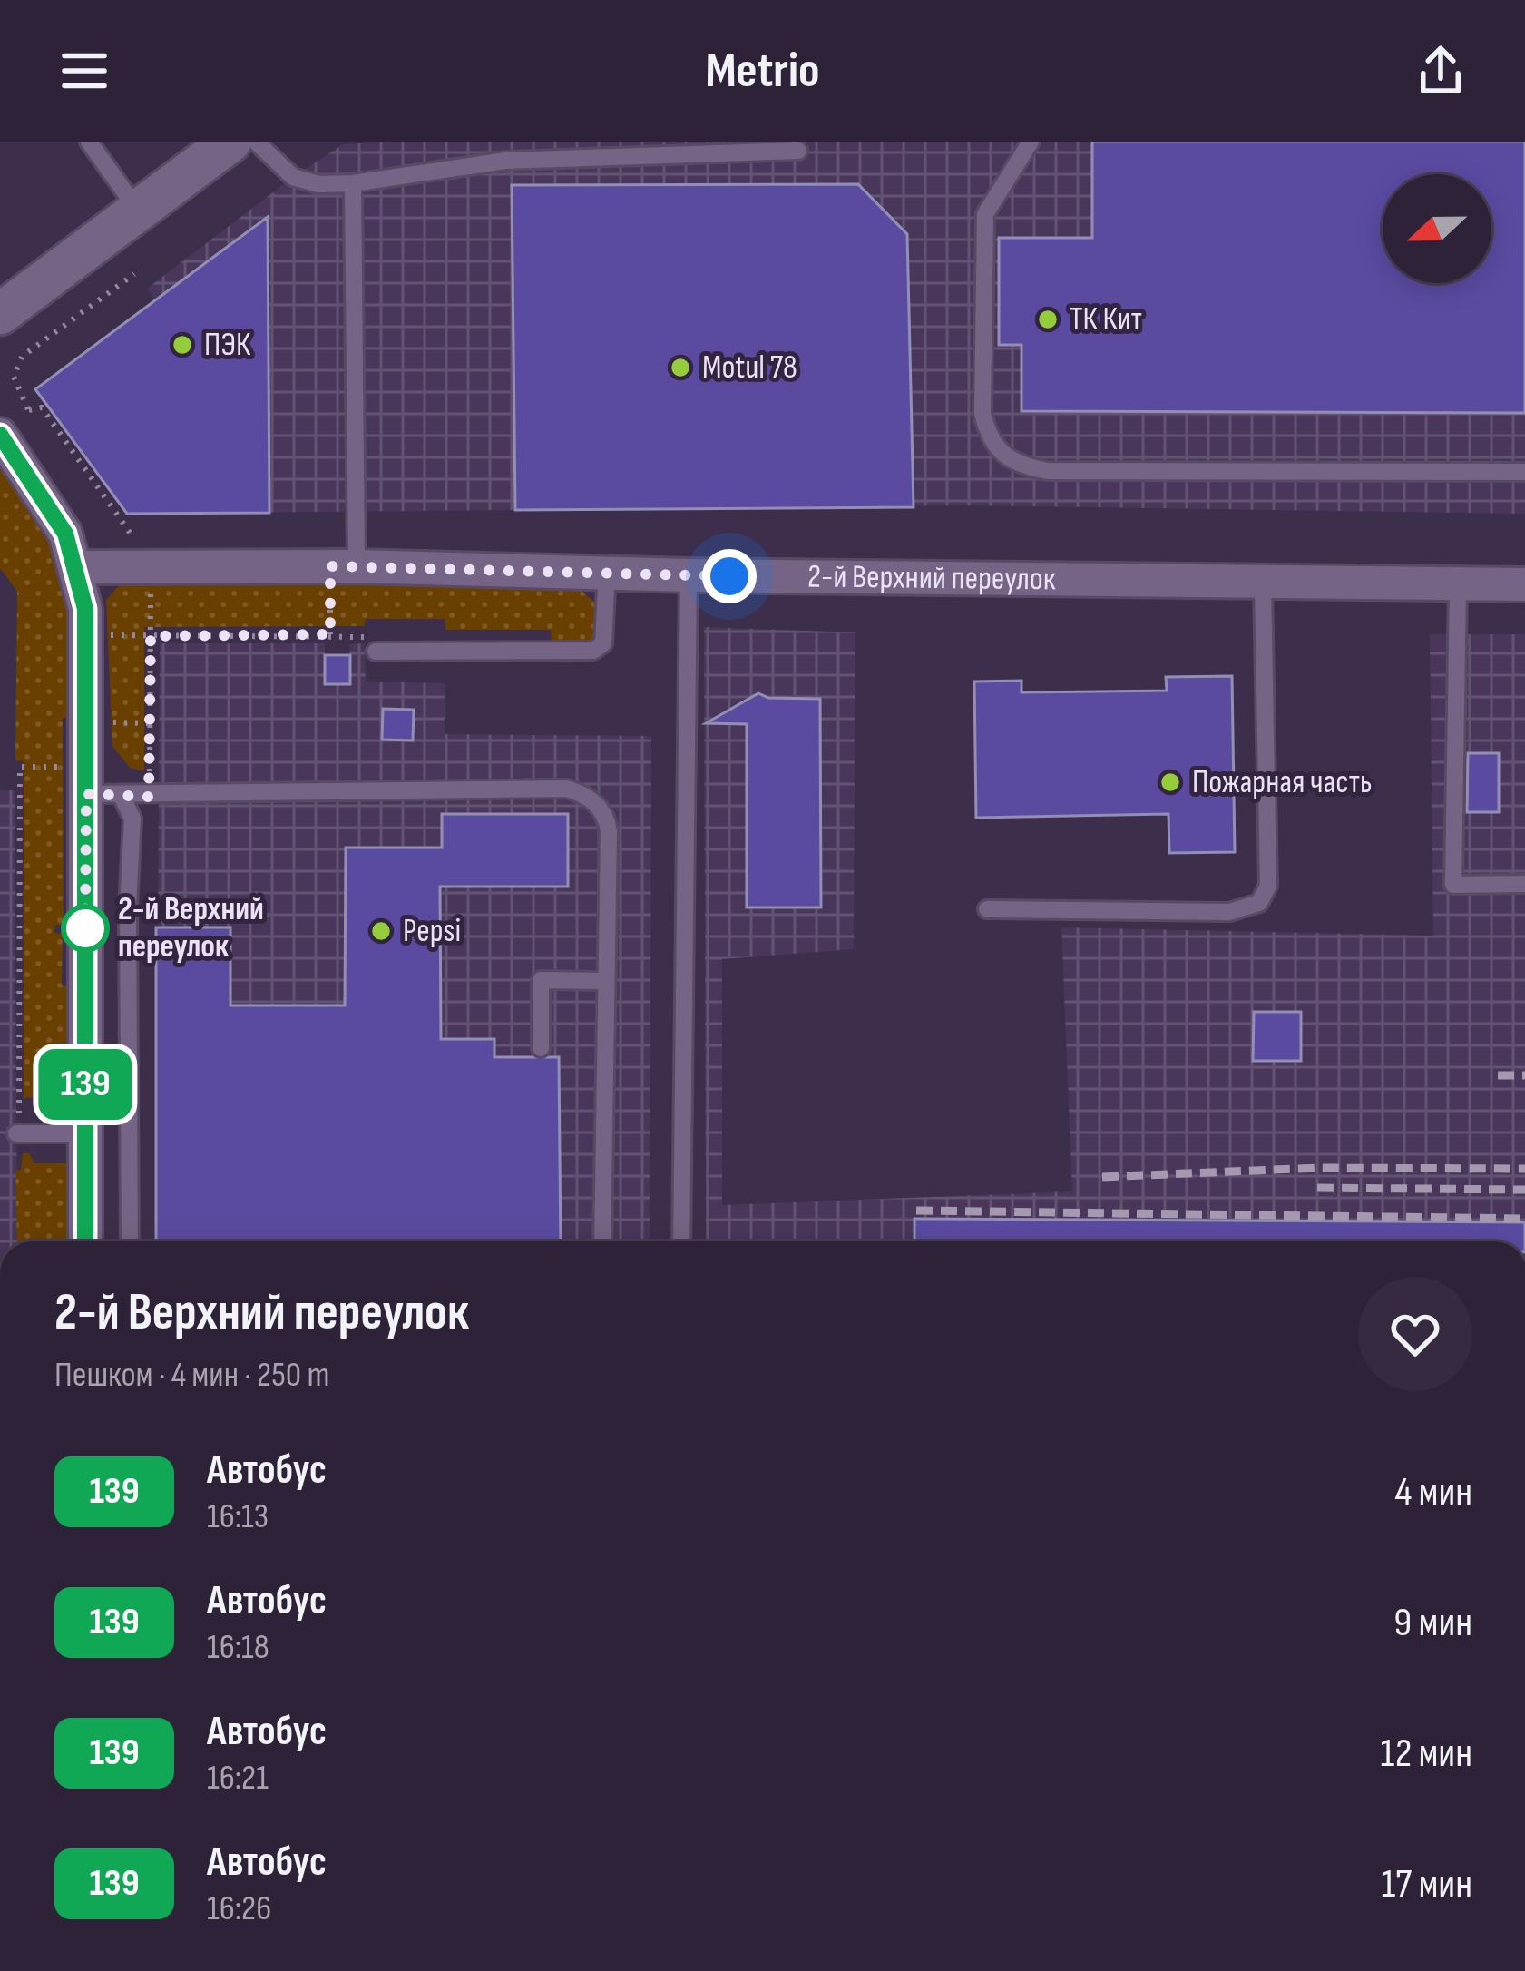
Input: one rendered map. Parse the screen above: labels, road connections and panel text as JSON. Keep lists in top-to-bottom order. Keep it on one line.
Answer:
{"streets":{"street":["2-й Верхний переулок"]},"places":["ТК Кит","ПЭК","Motul 78","Пожарная часть","2-й Верхний переулок","Pepsi"],"lines":["bus line 139"],"north":"left","page":{"header":"Metrio","on_map":"139","heading":["2-й Верхний переулок","Пешком · 4 мин · 250 m"],"list":[{"mark":"139","name":"Автобус","note":"16:13","value":"4 мин"},{"mark":"139","name":"Автобус","note":"16:18","value":"9 мин"},{"mark":"139","name":"Автобус","note":"16:21","value":"12 мин"},{"mark":"139","name":"Автобус","note":"16:26","value":"17 мин"}]}}
